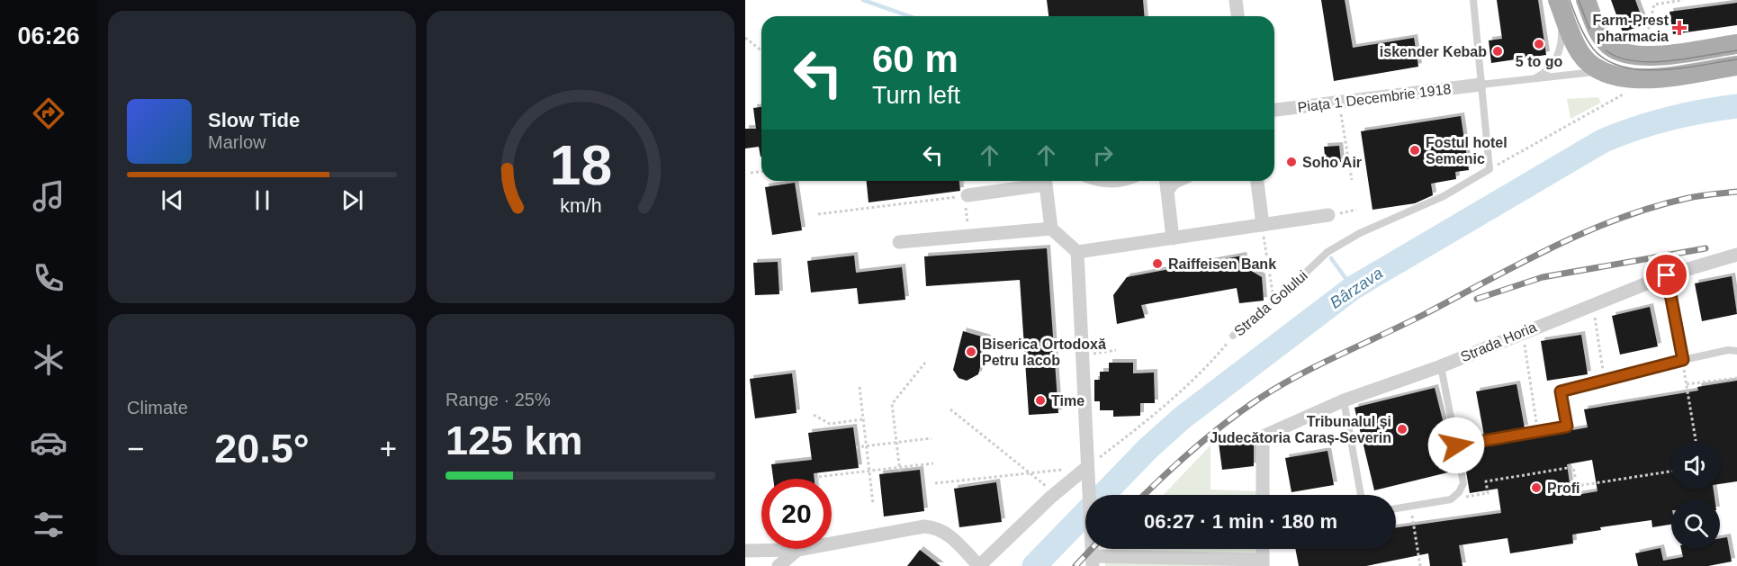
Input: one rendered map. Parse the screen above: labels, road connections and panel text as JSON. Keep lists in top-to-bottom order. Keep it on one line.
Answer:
{"streets":{"street":["Piața 1 Decembrie 1918","Strada Horia"],"lane":["Strada Golului"]},"water":["Bârzava"],"places":{"health":["Farm-Prest pharmacia"],"other":["5 to go","iskender Kebab","Fostul hotel Semenic","Soho Air","Raiffeisen Bank","Biserica Ortodoxă Petru Iacob","Time","Tribunalul și Judecătoria Caraș-Severin","Profi"]},"page":{"tabs":"06:26","turn":["60 m","Turn left"],"song":["Slow Tide","Marlow"],"tile":["Climate",["Range · 25%","125 km"]],"heat":["−","20.5°","+"],"limit":"20","trip":"06:27 · 1 min · 180 m","gauge":["18","km/h"]}}
